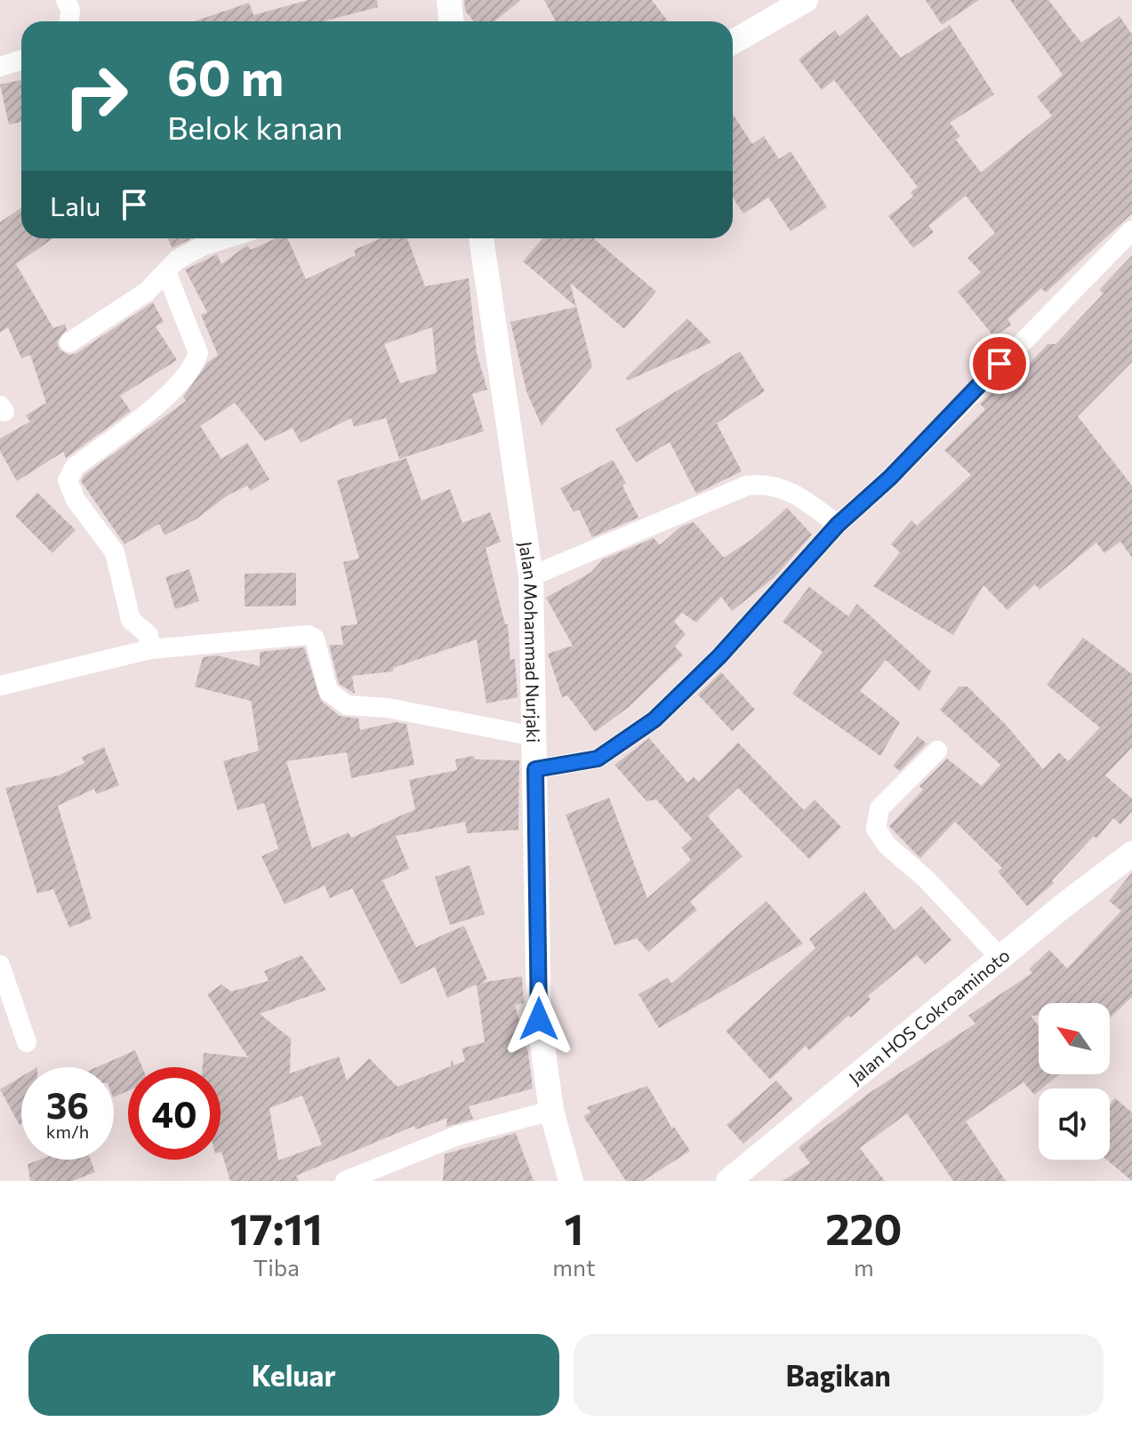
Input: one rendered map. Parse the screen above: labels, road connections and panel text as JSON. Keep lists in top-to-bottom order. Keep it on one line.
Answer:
{"streets":{"street":["Jalan Mohammad Nurjaki","Jalan HOS Cokroaminoto"]},"north":"top left","page":{"turn":["60 m","Belok kanan"],"then":"Lalu","speed":"36 km/h","limit":"40","eta":["17:11","Tiba","1","mnt","220","m"],"buttons":["Keluar","Bagikan"]}}
